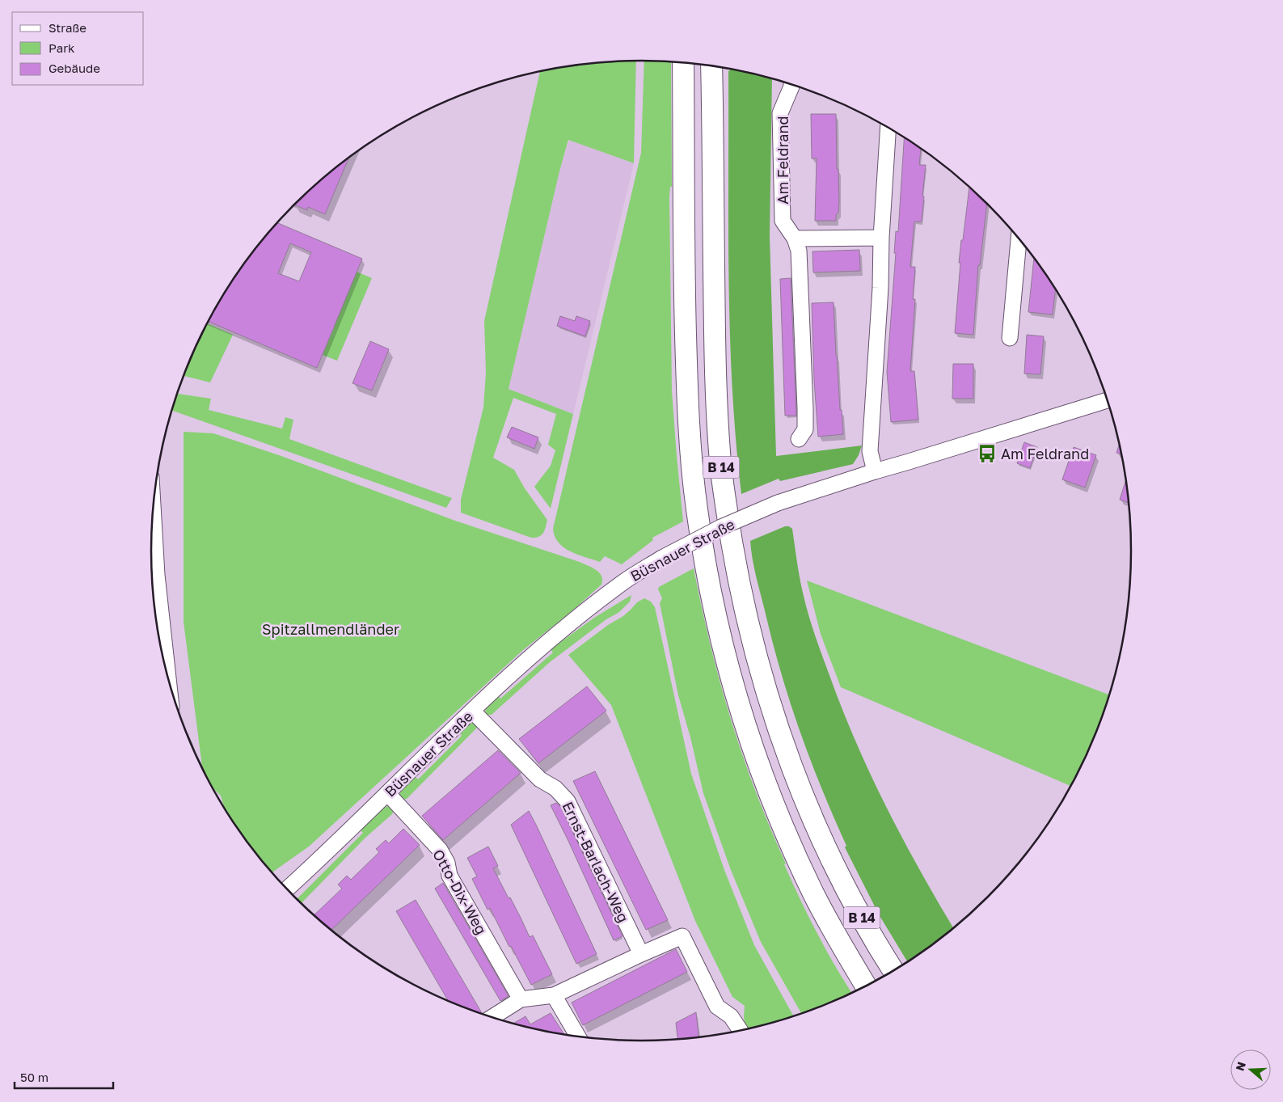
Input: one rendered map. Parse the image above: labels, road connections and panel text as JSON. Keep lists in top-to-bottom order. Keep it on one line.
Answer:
{"streets":{"highway":["B 14"],"street":["Am Feldrand","Büsnauer Straße","Ernst-Barlach-Weg","Otto-Dix-Weg"]},"crossings":[["Büsnauer Straße","Ernst-Barlach-Weg"],["Büsnauer Straße","Otto-Dix-Weg"]],"parks":["Spitzallmendländer"],"places":{"bus stop":["Am Feldrand"]},"legend":["Straße","Park","Gebäude"],"scale_bar":"50 m","north":"left"}
